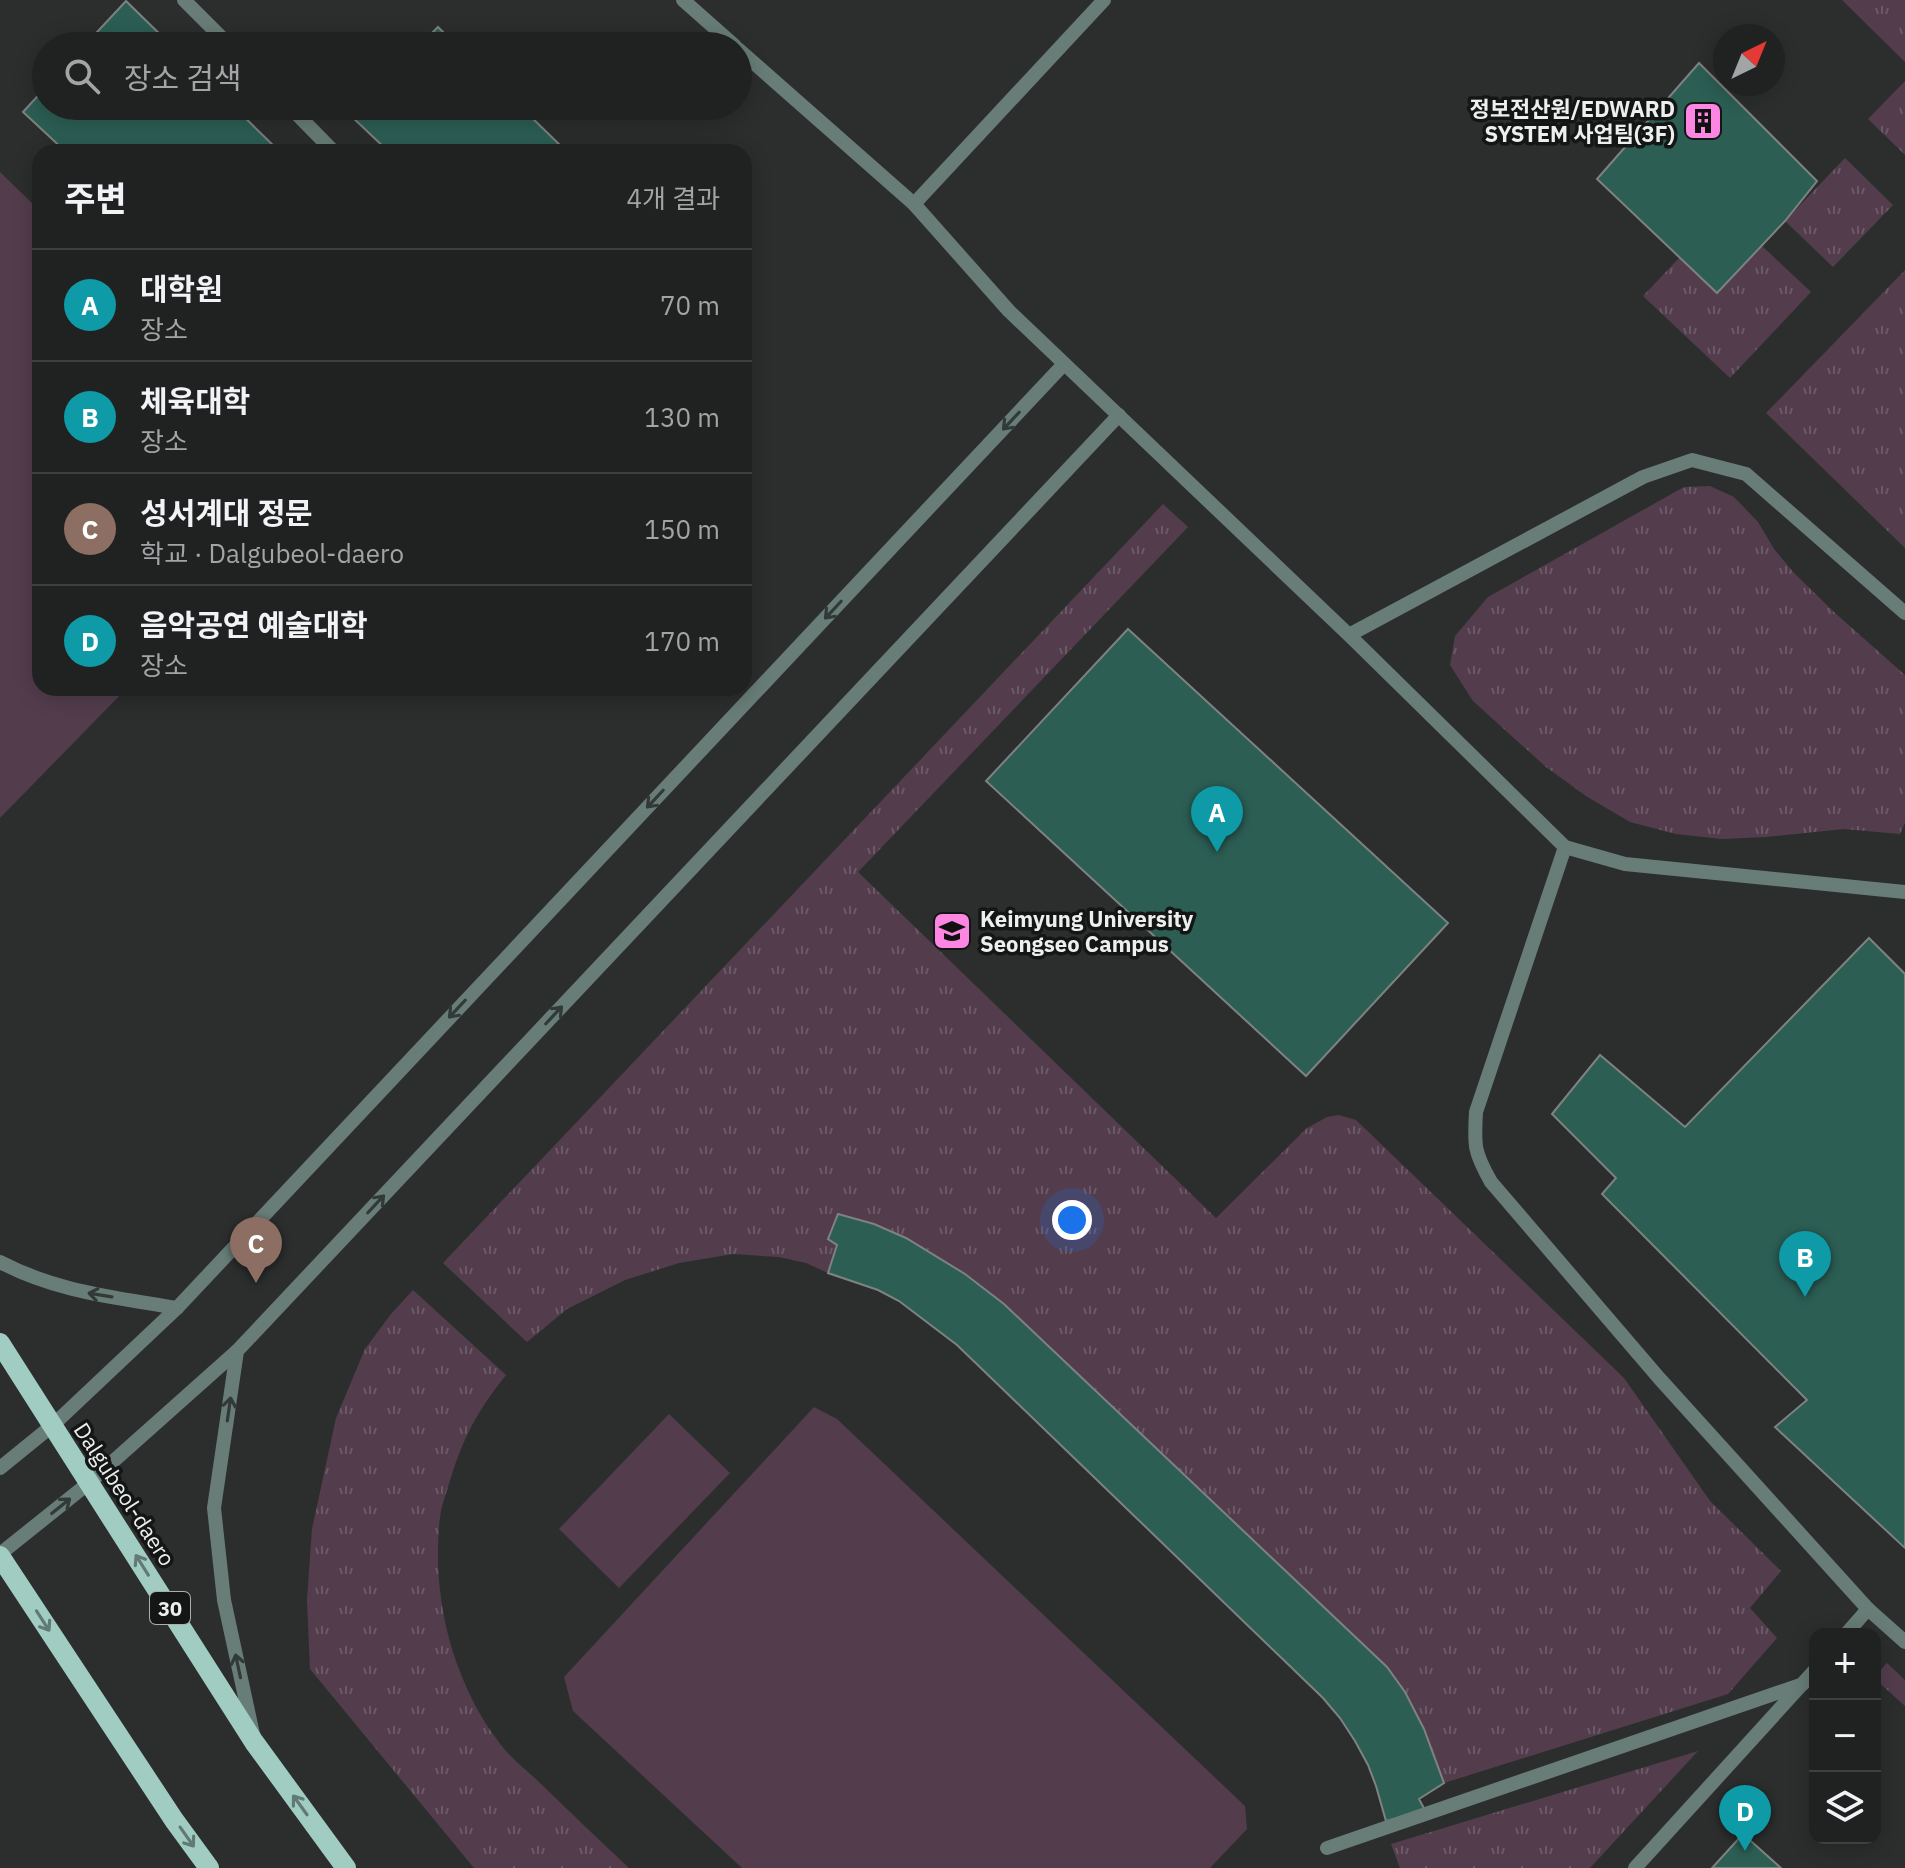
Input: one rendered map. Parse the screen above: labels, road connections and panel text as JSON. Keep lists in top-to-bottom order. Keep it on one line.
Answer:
{"streets":{"main road":["Dalgubeol-daero","30"]},"places":{"building":["정보전산원/EDWARD SYSTEM 사업팀(3F)"],"school or university":["Keimyung University Seongseo Campus"]},"north":"top right","page":{"search":"장소 검색","heading":["주변","4개 결과"],"list":[{"mark":"A","name":"대학원","note":"장소","value":"70 m"},{"mark":"B","name":"체육대학","note":"장소","value":"130 m"},{"mark":"C","name":"성서계대 정문","note":"학교 · Dalgubeol-daero","value":"150 m"},{"mark":"D","name":"음악공연 예술대학","note":"장소","value":"170 m"}],"pins":["A","C","B","D"],"map_buttons":["+","−"]}}
